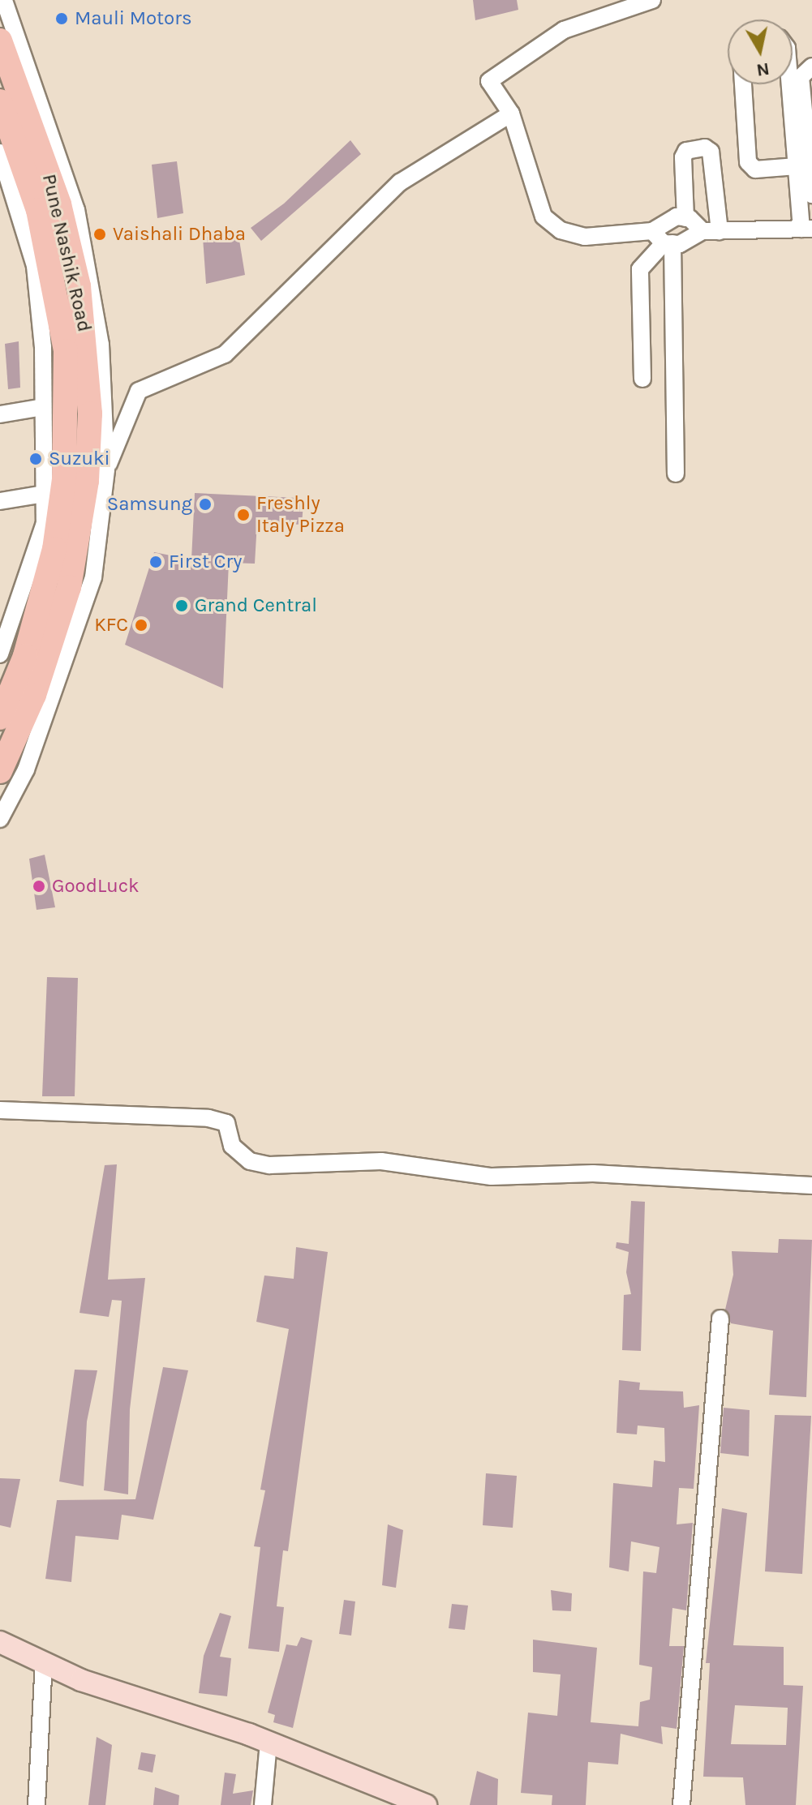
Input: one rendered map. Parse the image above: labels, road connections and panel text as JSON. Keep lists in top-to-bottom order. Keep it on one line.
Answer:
{"streets":{"highway":["Pune Nashik Road"]},"places":["Mauli Motors","Vaishali Dhaba","Suzuki","Samsung","Freshly Italy Pizza","First Cry","Grand Central","KFC","GoodLuck"],"north":"bottom"}
